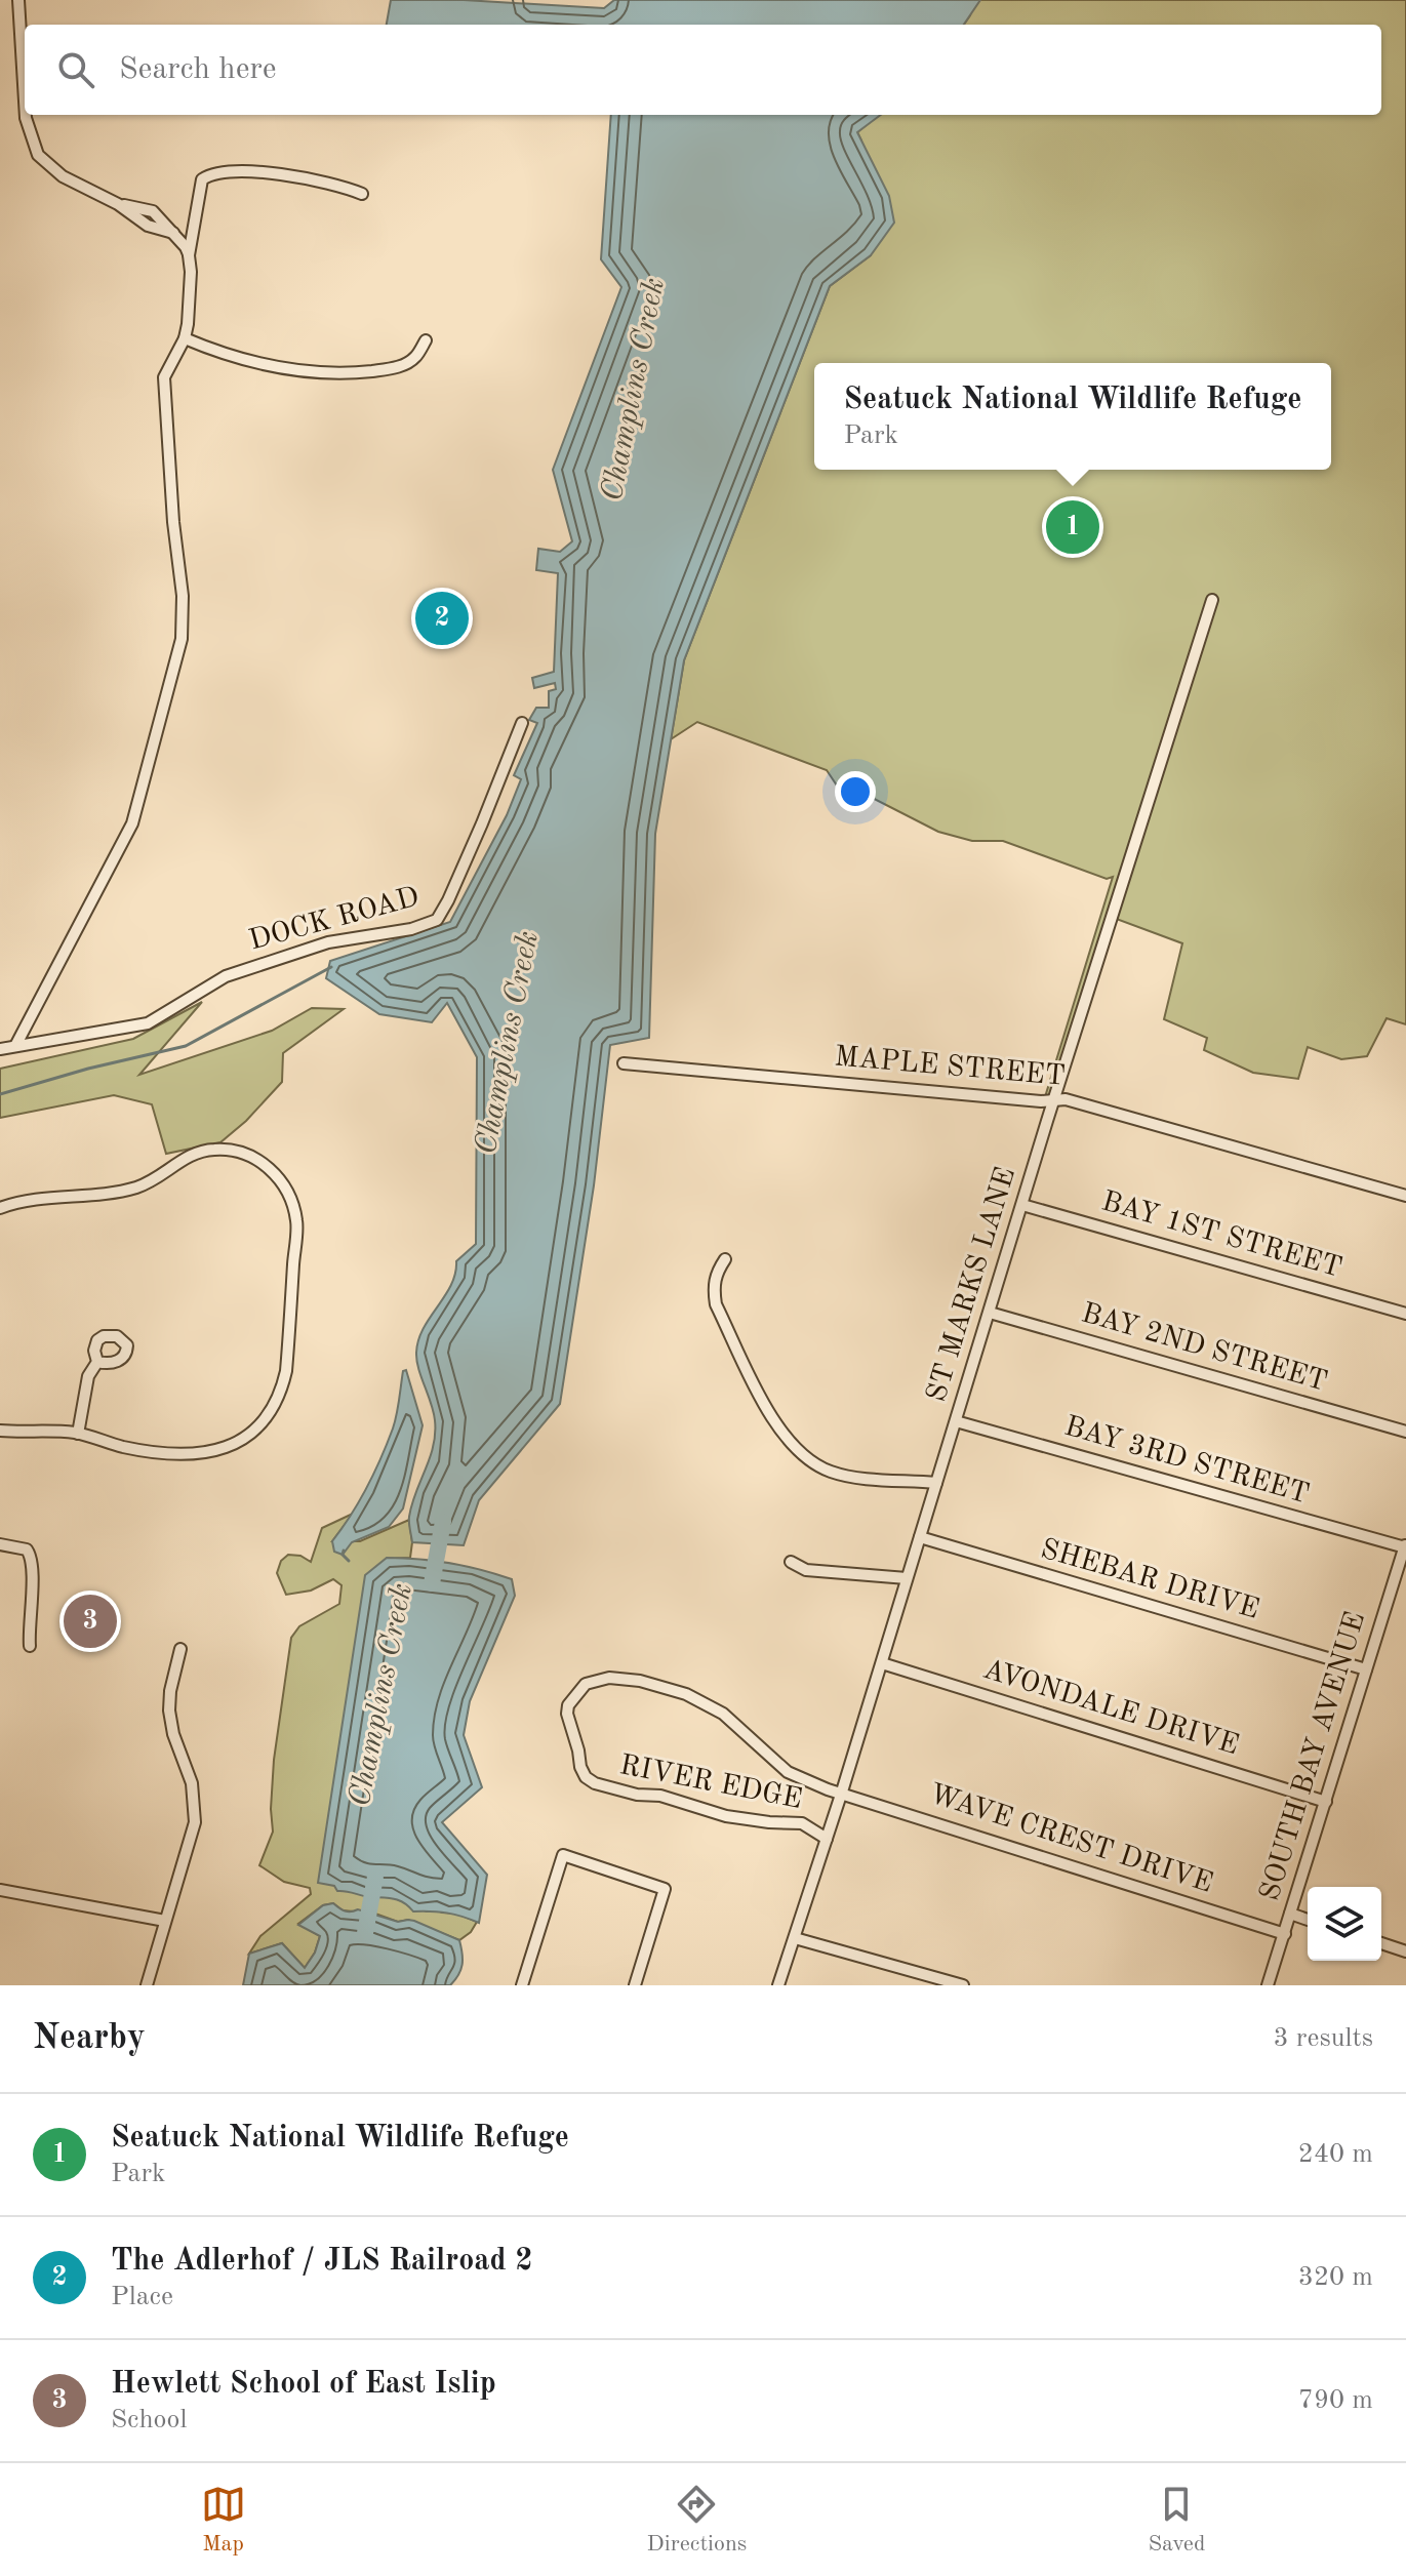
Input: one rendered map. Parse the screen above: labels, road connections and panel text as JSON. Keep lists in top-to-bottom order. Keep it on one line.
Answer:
{"streets":{"street":["DOCK ROAD","MAPLE STREET","BAY 1ST STREET","ST MARKS LANE","BAY 2ND STREET","BAY 3RD STREET","SHEBAR DRIVE","AVONDALE DRIVE","SOUTH BAY AVENUE","RIVER EDGE","WAVE CREST DRIVE"]},"crossings":[["MAPLE STREET","ST MARKS LANE"],["BAY 1ST STREET","ST MARKS LANE"],["ST MARKS LANE","BAY 2ND STREET"],["ST MARKS LANE","BAY 3RD STREET"],["ST MARKS LANE","SHEBAR DRIVE"],["ST MARKS LANE","AVONDALE DRIVE"],["ST MARKS LANE","RIVER EDGE"],["ST MARKS LANE","WAVE CREST DRIVE"],["BAY 3RD STREET","SOUTH BAY AVENUE"],["SHEBAR DRIVE","SOUTH BAY AVENUE"],["AVONDALE DRIVE","SOUTH BAY AVENUE"],["SOUTH BAY AVENUE","WAVE CREST DRIVE"],["RIVER EDGE","WAVE CREST DRIVE"]],"water":["Champlins Creek"],"page":{"search":"Search here","popup":["Seatuck National Wildlife Refuge","Park"],"pins":["1","2","3"],"heading":["Nearby","3 results"],"list":[{"mark":"1","name":"Seatuck National Wildlife Refuge","note":"Park","value":"240 m"},{"mark":"2","name":"The Adlerhof / JLS Railroad 2","note":"Place","value":"320 m"},{"mark":"3","name":"Hewlett School of East Islip","note":"School","value":"790 m"}],"nav":["Map","Directions","Saved"]}}
